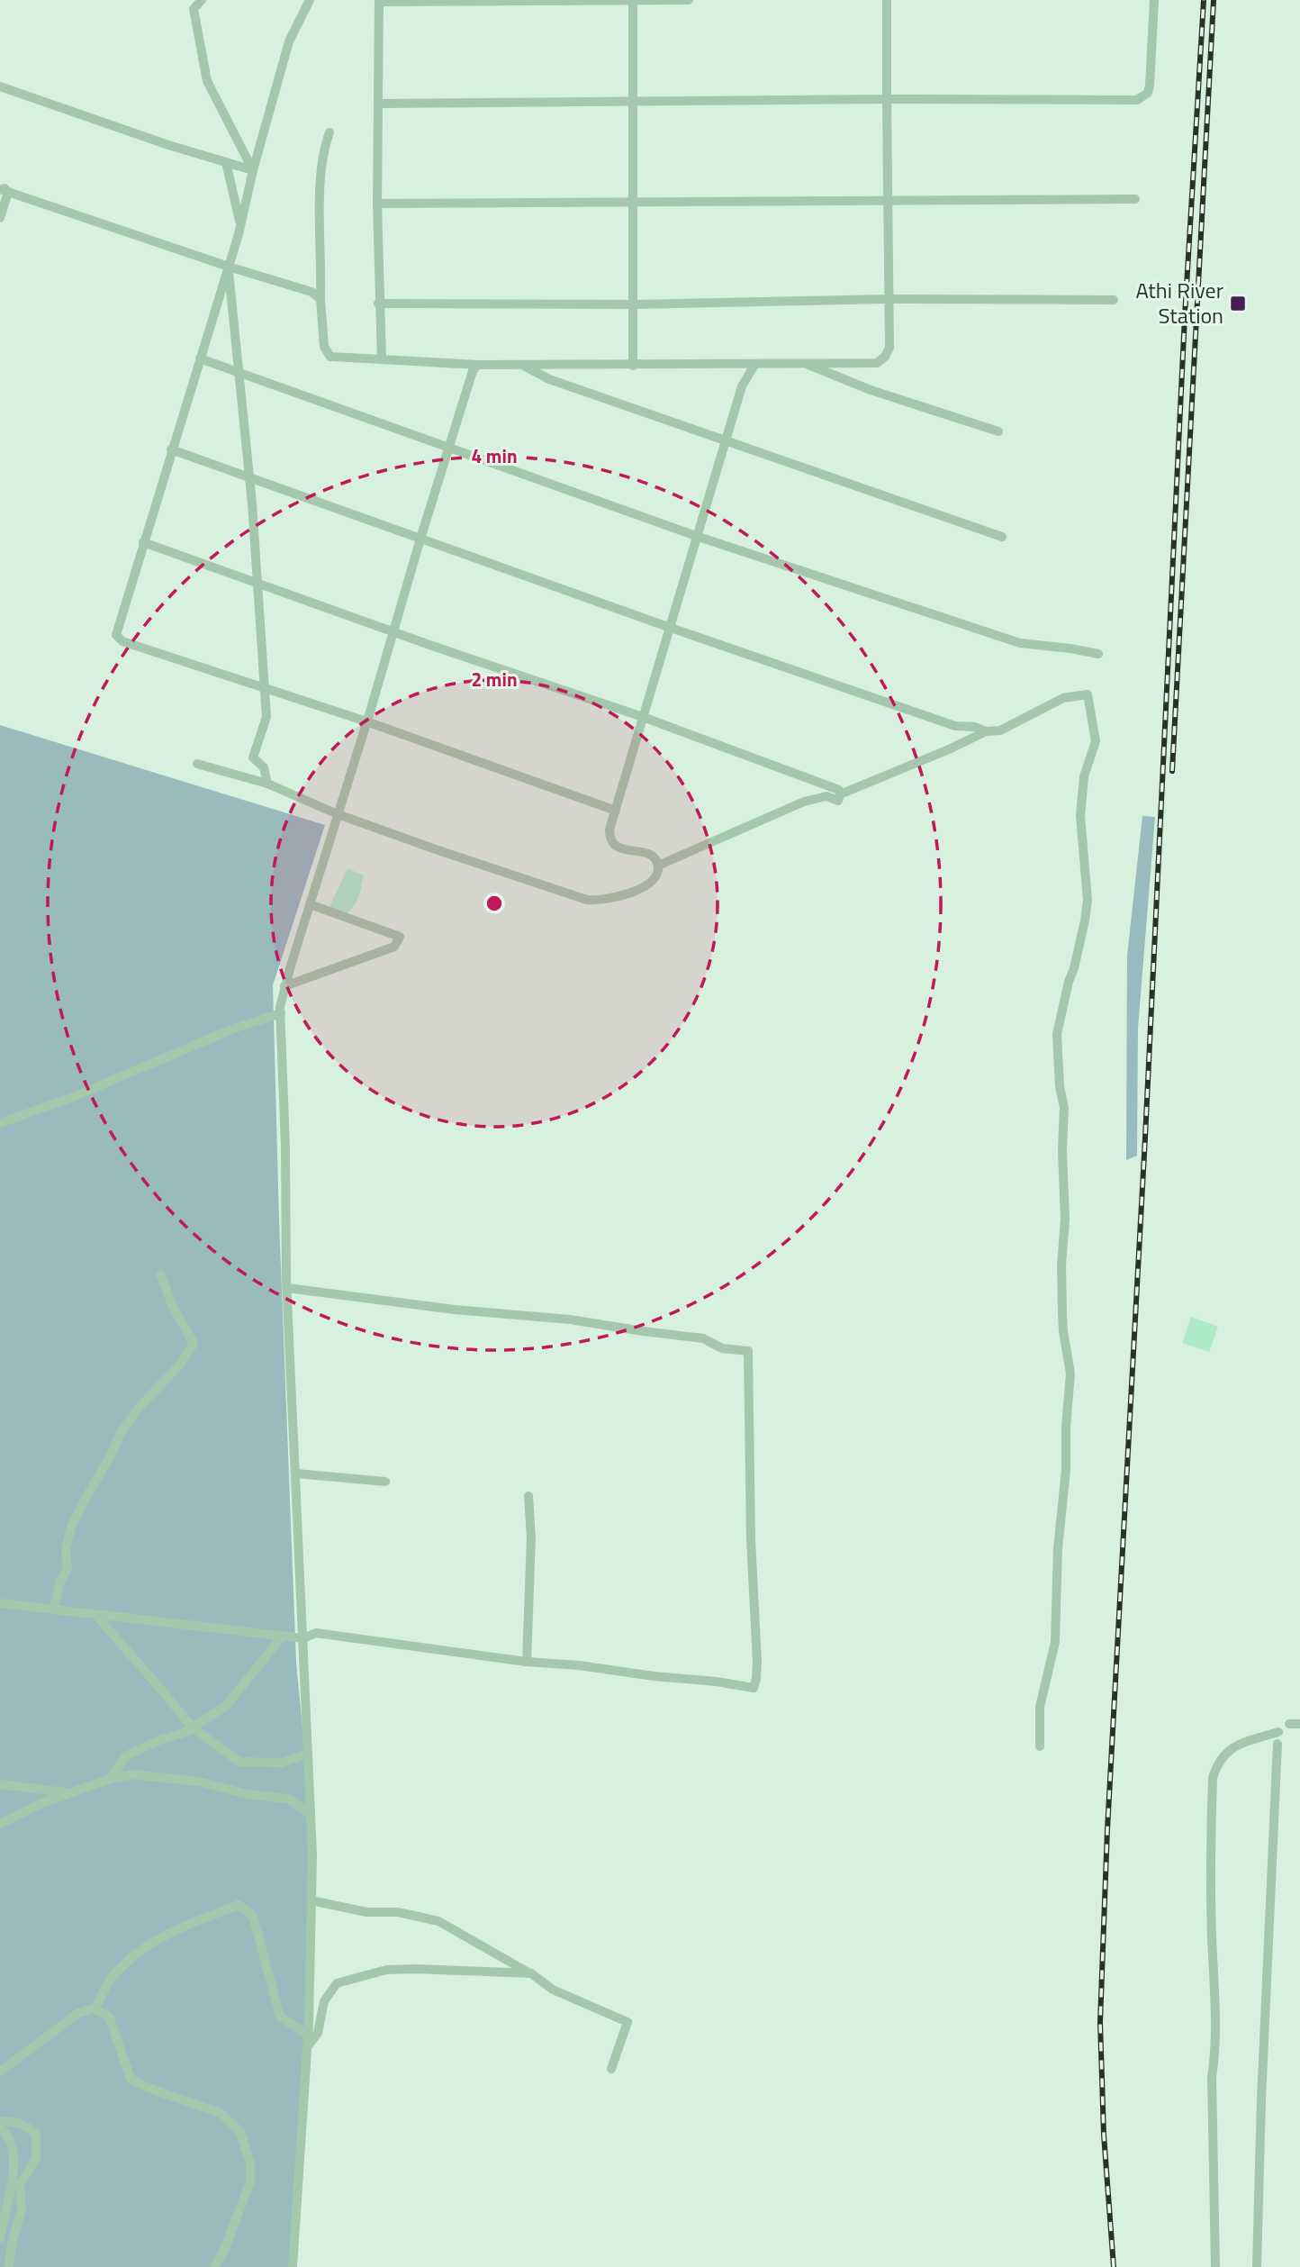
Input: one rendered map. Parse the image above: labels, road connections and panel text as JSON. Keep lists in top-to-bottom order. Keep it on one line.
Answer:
{"places":{"transit":["Athi River Station"]},"rings":["4 min","2 min"]}
